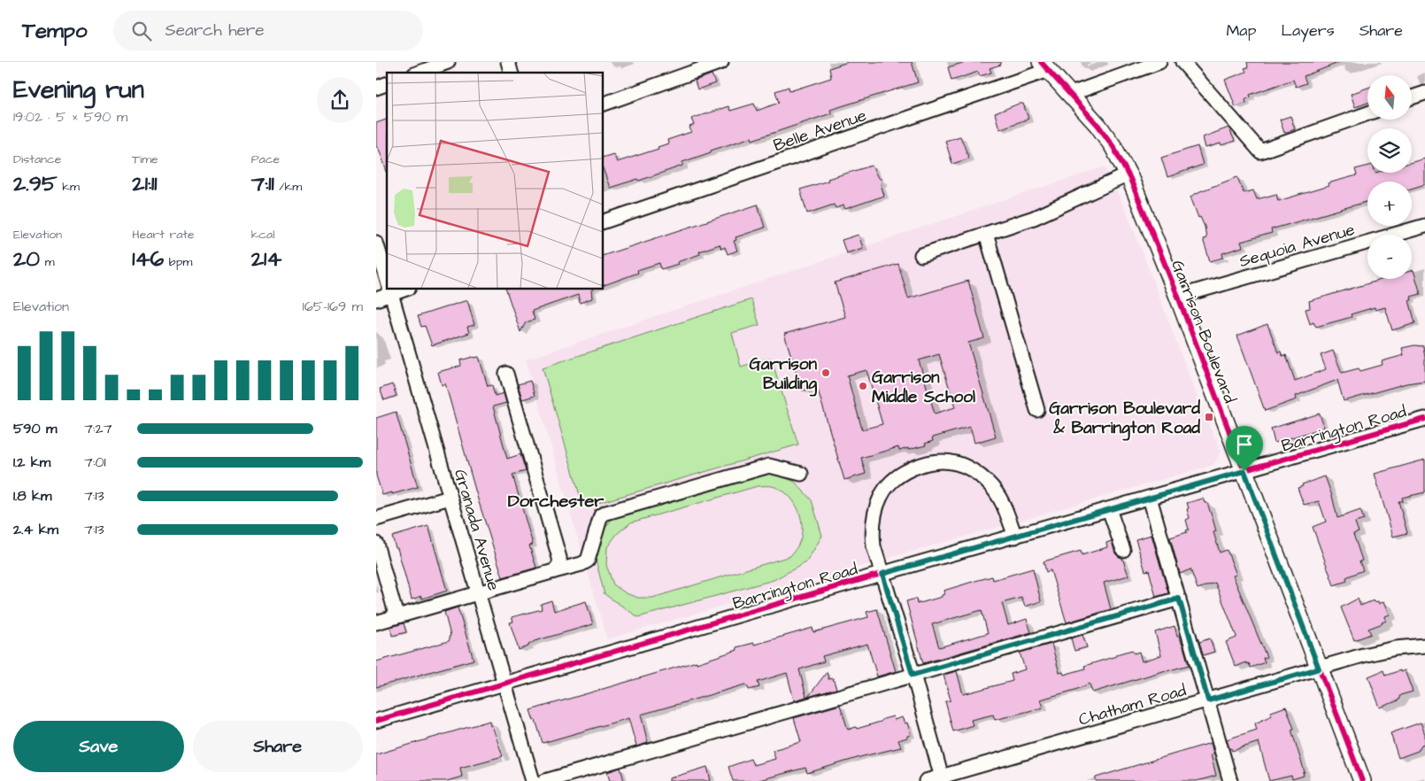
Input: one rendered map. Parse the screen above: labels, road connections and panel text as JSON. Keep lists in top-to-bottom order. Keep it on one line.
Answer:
{"streets":{"main road":["Garrison Boulevard"],"street":["Belle Avenue","Sequoia Avenue","Barrington Road","Granada Avenue","Chatham Road"]},"crossings":[["Belle Avenue","Garrison Boulevard"],["Sequoia Avenue","Garrison Boulevard"],["Garrison Boulevard","Barrington Road"],["Garrison Boulevard","Chatham Road"],["Barrington Road","Granada Avenue"]],"districts":["Dorchester"],"places":{"other":["Garrison Building","Garrison Middle School"],"transit":["Garrison Boulevard & Barrington Road"]},"north":"top","page":{"header":"Tempo","search":"Search here","nav":["Map","Layers","Share"],"heading":["Evening run","19:02 · 5 × 590 m"],"map_buttons":["+","−"],"stats":[["Distance","2.95 km"],["Time","21:11"],["Pace","7:11 /km"],["Elevation","20 m"],["Heart rate","146 bpm"],["kcal","214"]],"chart":["Elevation","165–169 m"],"list":[{"name":"590 m","note":"7:27"},{"name":"1.2 km","note":"7:01"},{"name":"1.8 km","note":"7:13"},{"name":"2.4 km","note":"7:13"}],"buttons":["Save","Share"]}}
